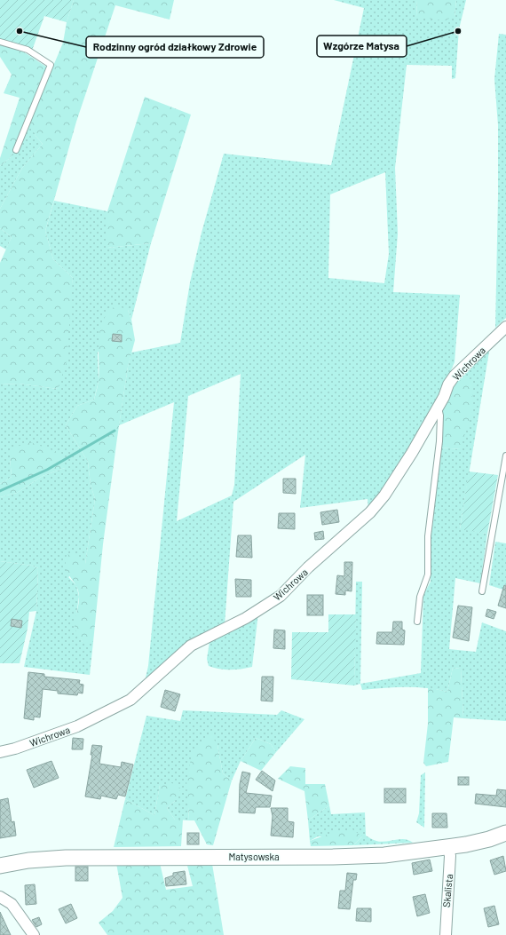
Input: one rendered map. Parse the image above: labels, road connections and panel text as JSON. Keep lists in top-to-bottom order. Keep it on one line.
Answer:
{"streets":{"street":["Wichrowa","Matysowska","Skalista"]},"crossings":[["Matysowska","Skalista"]],"places":["Rodzinny ogród działkowy Zdrowie","Wzgórze Matysa"]}
